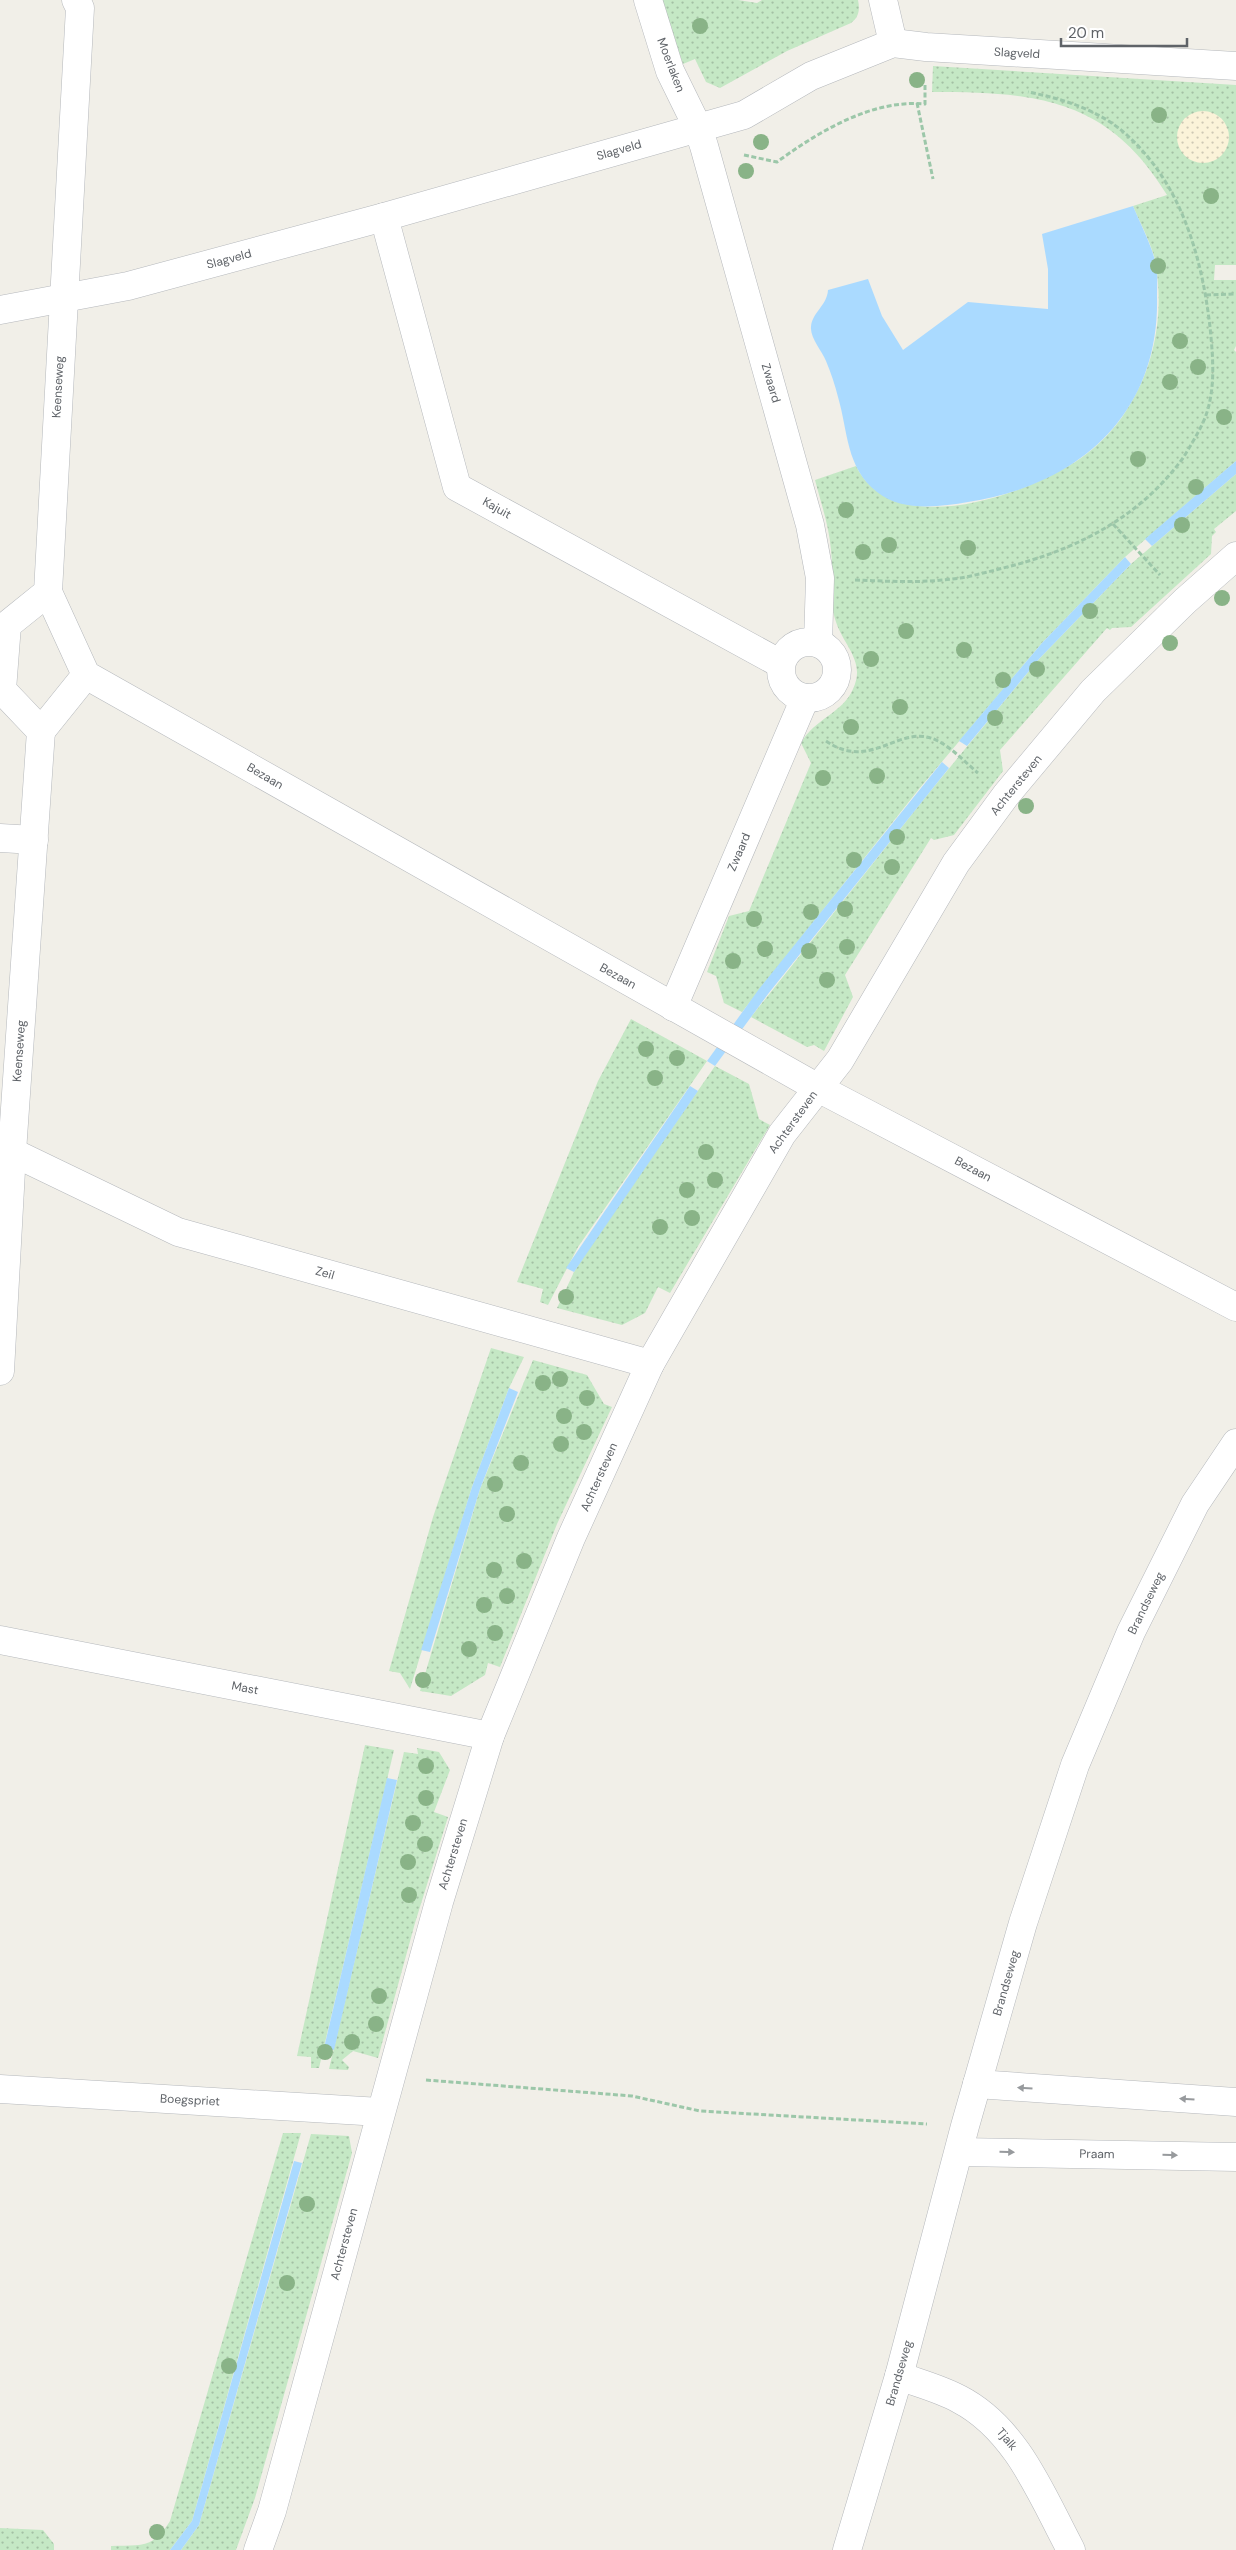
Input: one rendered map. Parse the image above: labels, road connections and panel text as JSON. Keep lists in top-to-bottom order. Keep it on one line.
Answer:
{"streets":{"street":["Slagveld","Moerlaken","Zwaard","Keenseweg","Kajuit","Bezaan","Achtersteven","Zeil","Brandseweg","Mast","Boegspriet","Praam","Tjalk"]},"crossings":[["Slagveld","Moerlaken"],["Slagveld","Zwaard"],["Slagveld","Keenseweg"],["Slagveld","Kajuit"],["Moerlaken","Zwaard"],["Zwaard","Kajuit"],["Zwaard","Bezaan"],["Keenseweg","Zeil"],["Bezaan","Achtersteven"],["Achtersteven","Zeil"],["Achtersteven","Mast"],["Achtersteven","Boegspriet"],["Brandseweg","Praam"],["Brandseweg","Tjalk"]],"scale_bar":"20 m"}
